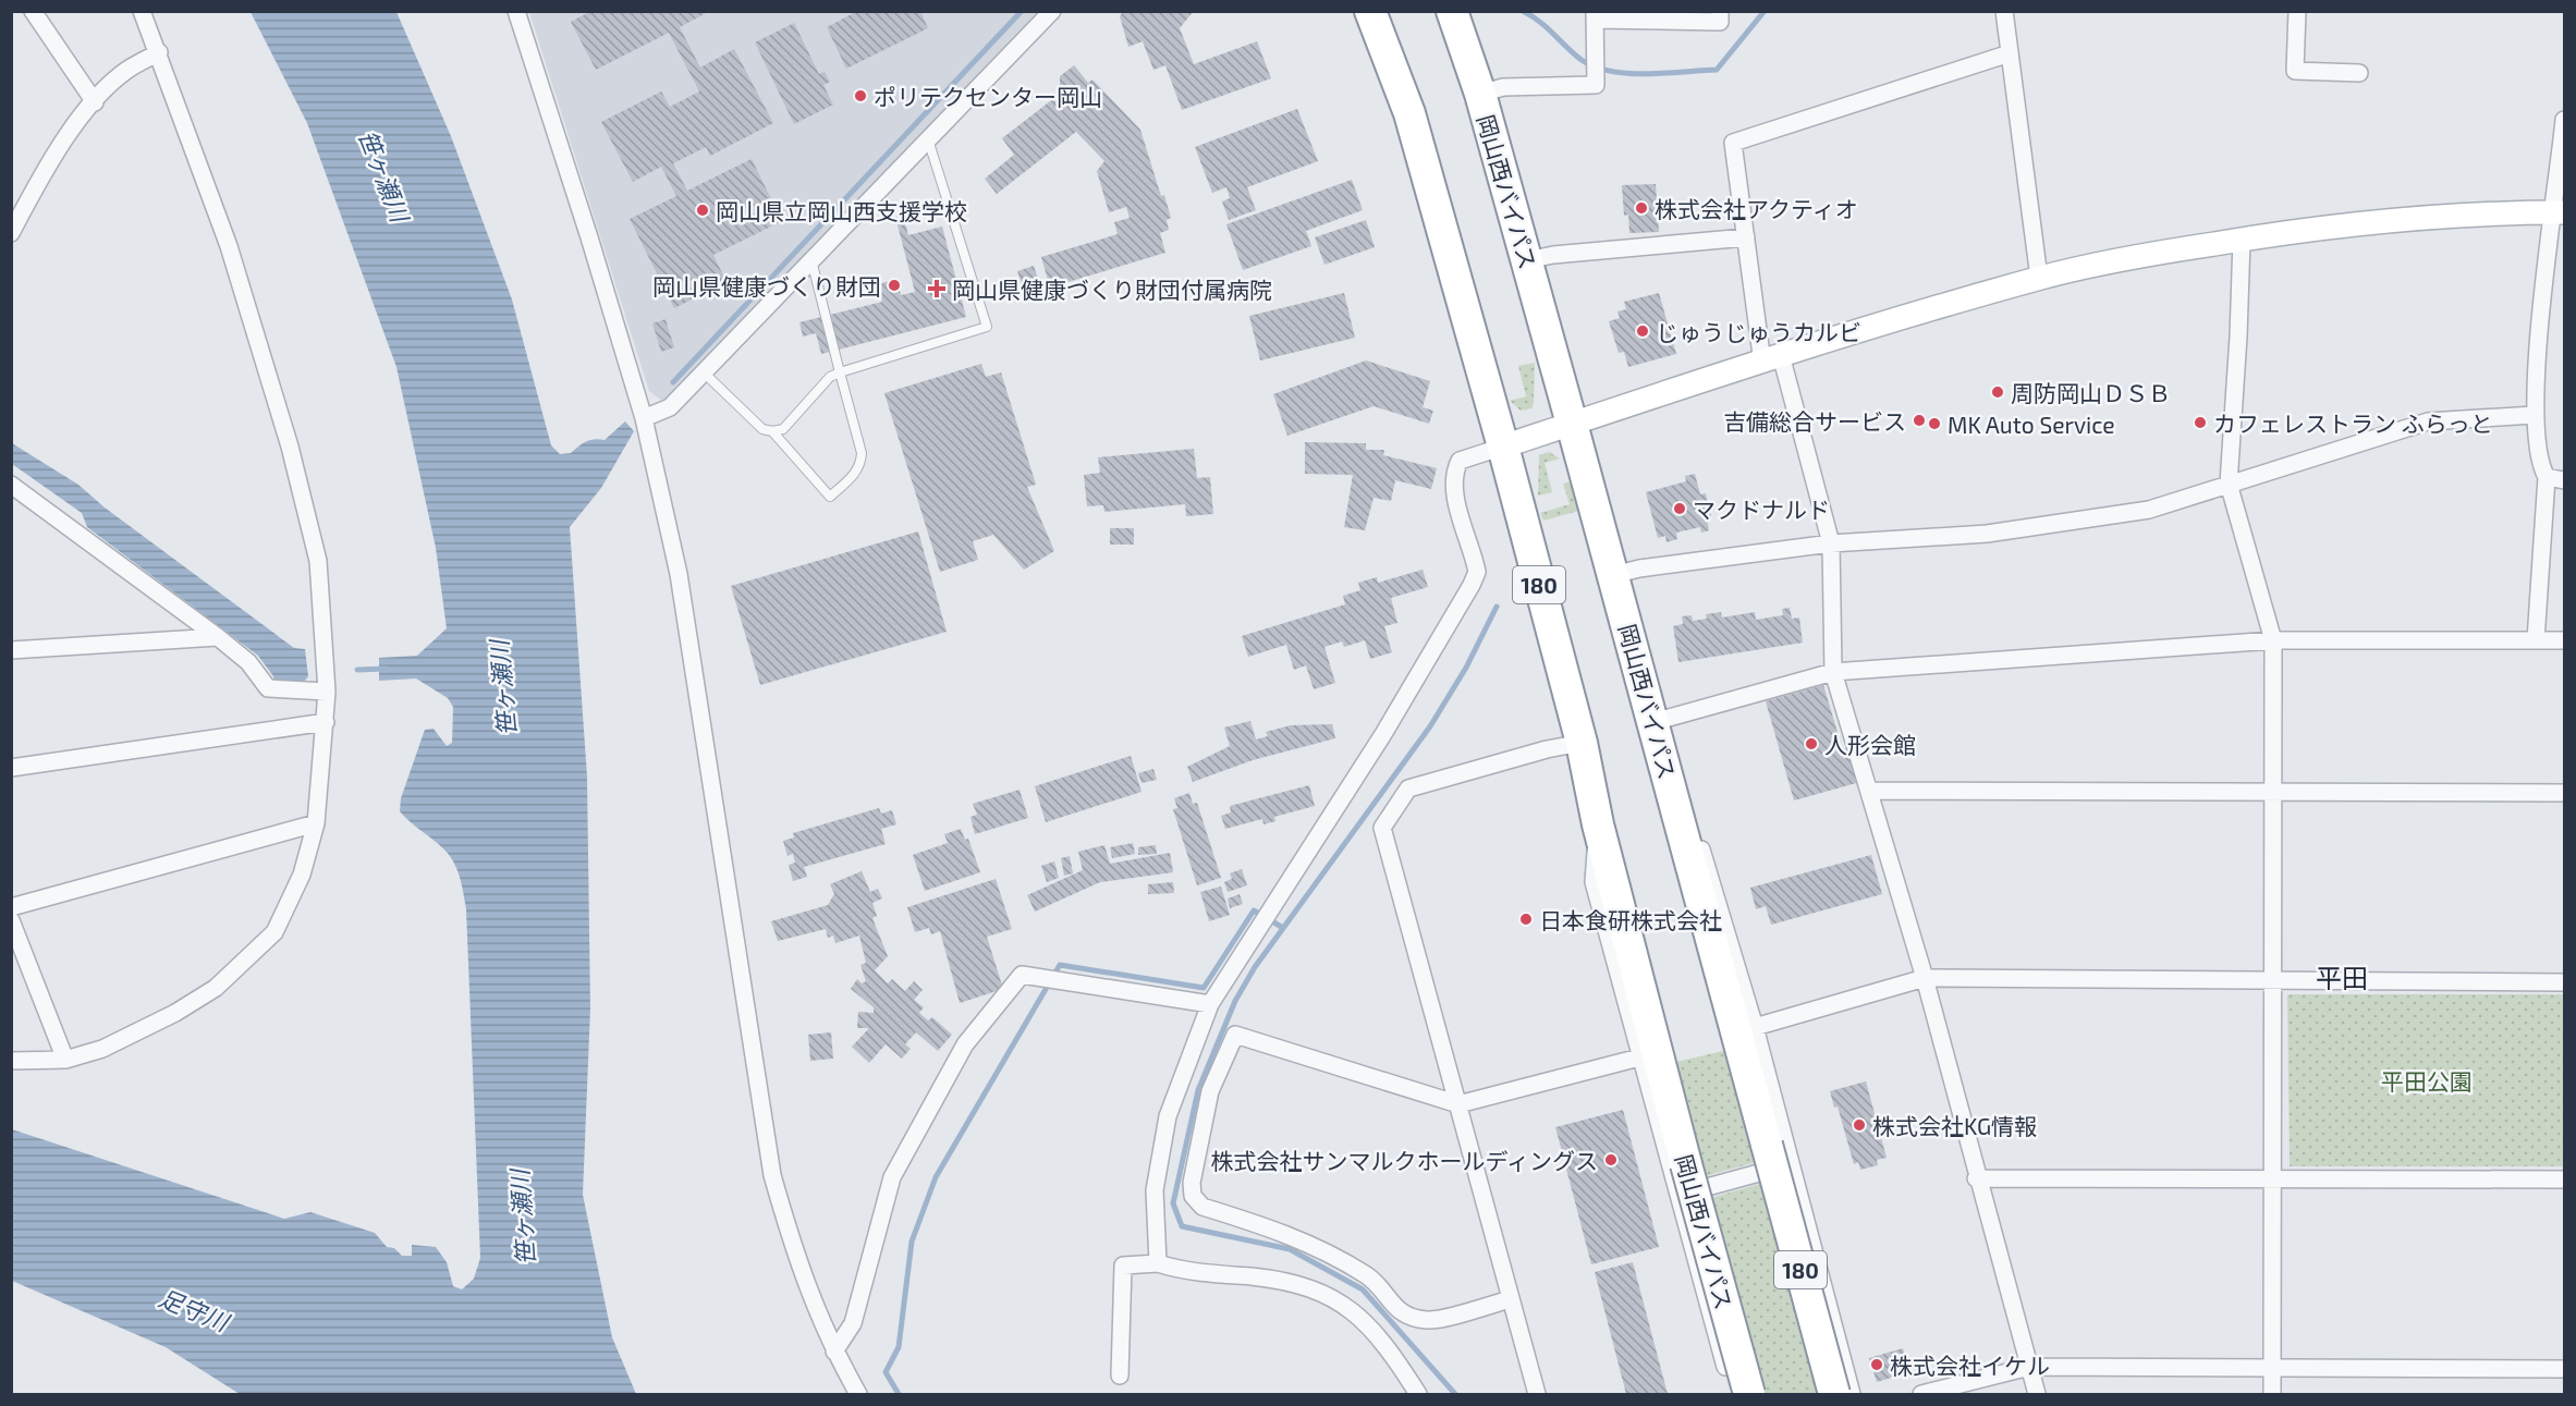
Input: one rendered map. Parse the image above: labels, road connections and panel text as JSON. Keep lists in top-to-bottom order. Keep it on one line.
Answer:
{"streets":{"highway":["岡山西バイパス","180"]},"districts":["平田"],"water":["笹ヶ瀬川","足守川"],"parks":["平田公園"],"places":{"other":["ポリテクセンター岡山","株式会社アクティオ","岡山県立岡山西支援学校","岡山県健康づくり財団","じゅうじゅうカルビ","周防岡山ＤＳＢ","吉備総合サービス","カフェレストラン ふらっと","MK Auto Service","マクドナルド","人形会館","日本食研株式会社","株式会社KG情報","株式会社サンマルクホールディングス","株式会社イケル"],"health":["岡山県健康づくり財団付属病院"]}}
